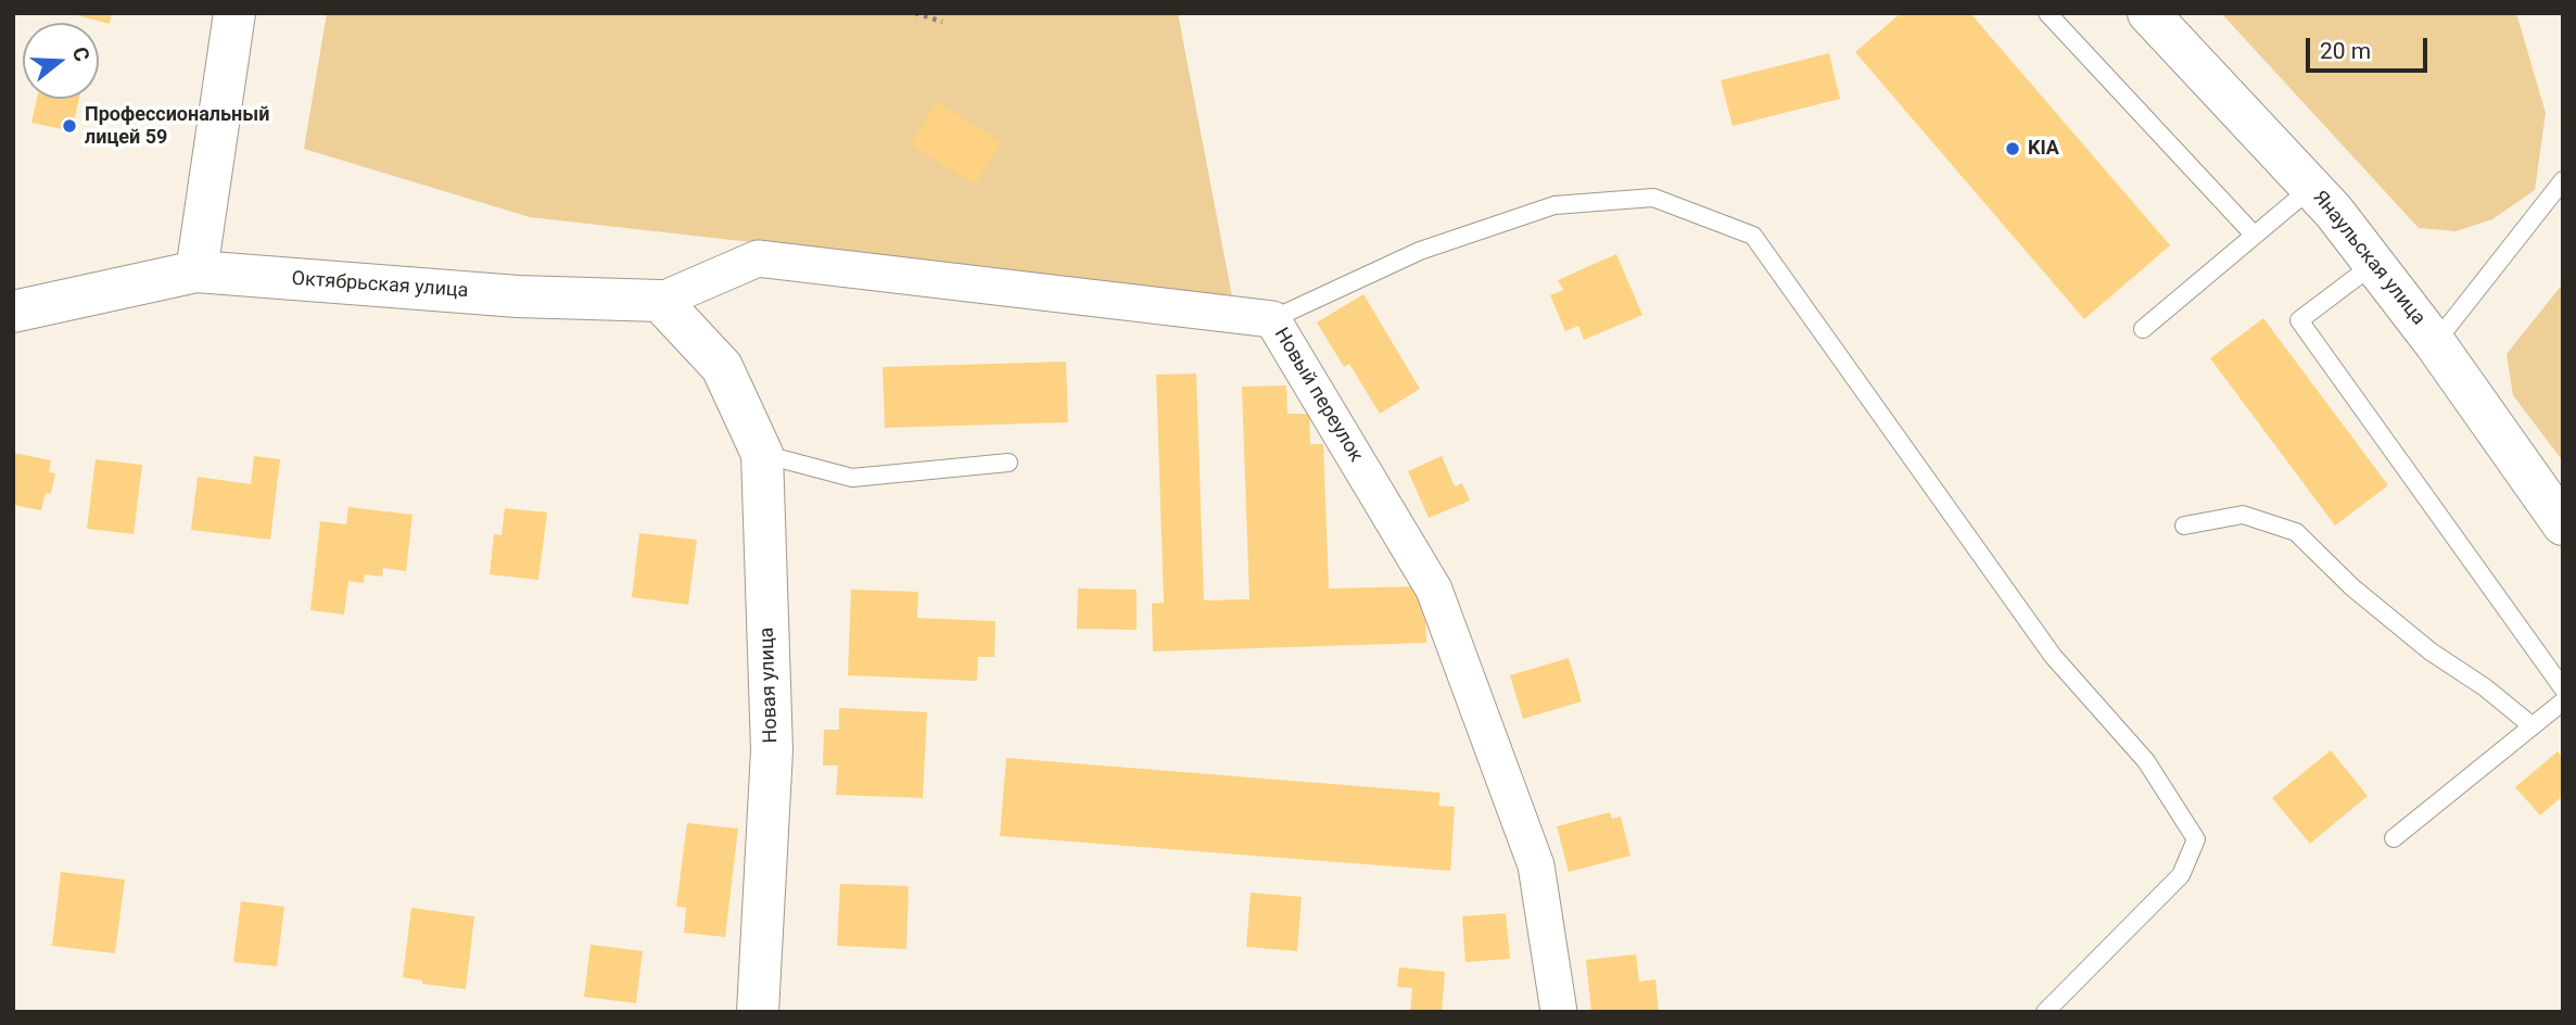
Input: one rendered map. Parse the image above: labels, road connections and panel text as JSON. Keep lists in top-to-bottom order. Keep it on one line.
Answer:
{"streets":{"street":["Янаульская улица","Октябрьская улица","Новый переулок","Новая улица"]},"crossings":[["Октябрьская улица","Новый переулок"],["Октябрьская улица","Новая улица"],["Новый переулок","Новая улица"]],"places":["Профессиональный лицей 59","KIA"],"scale_bar":"20 m","north":"right"}
